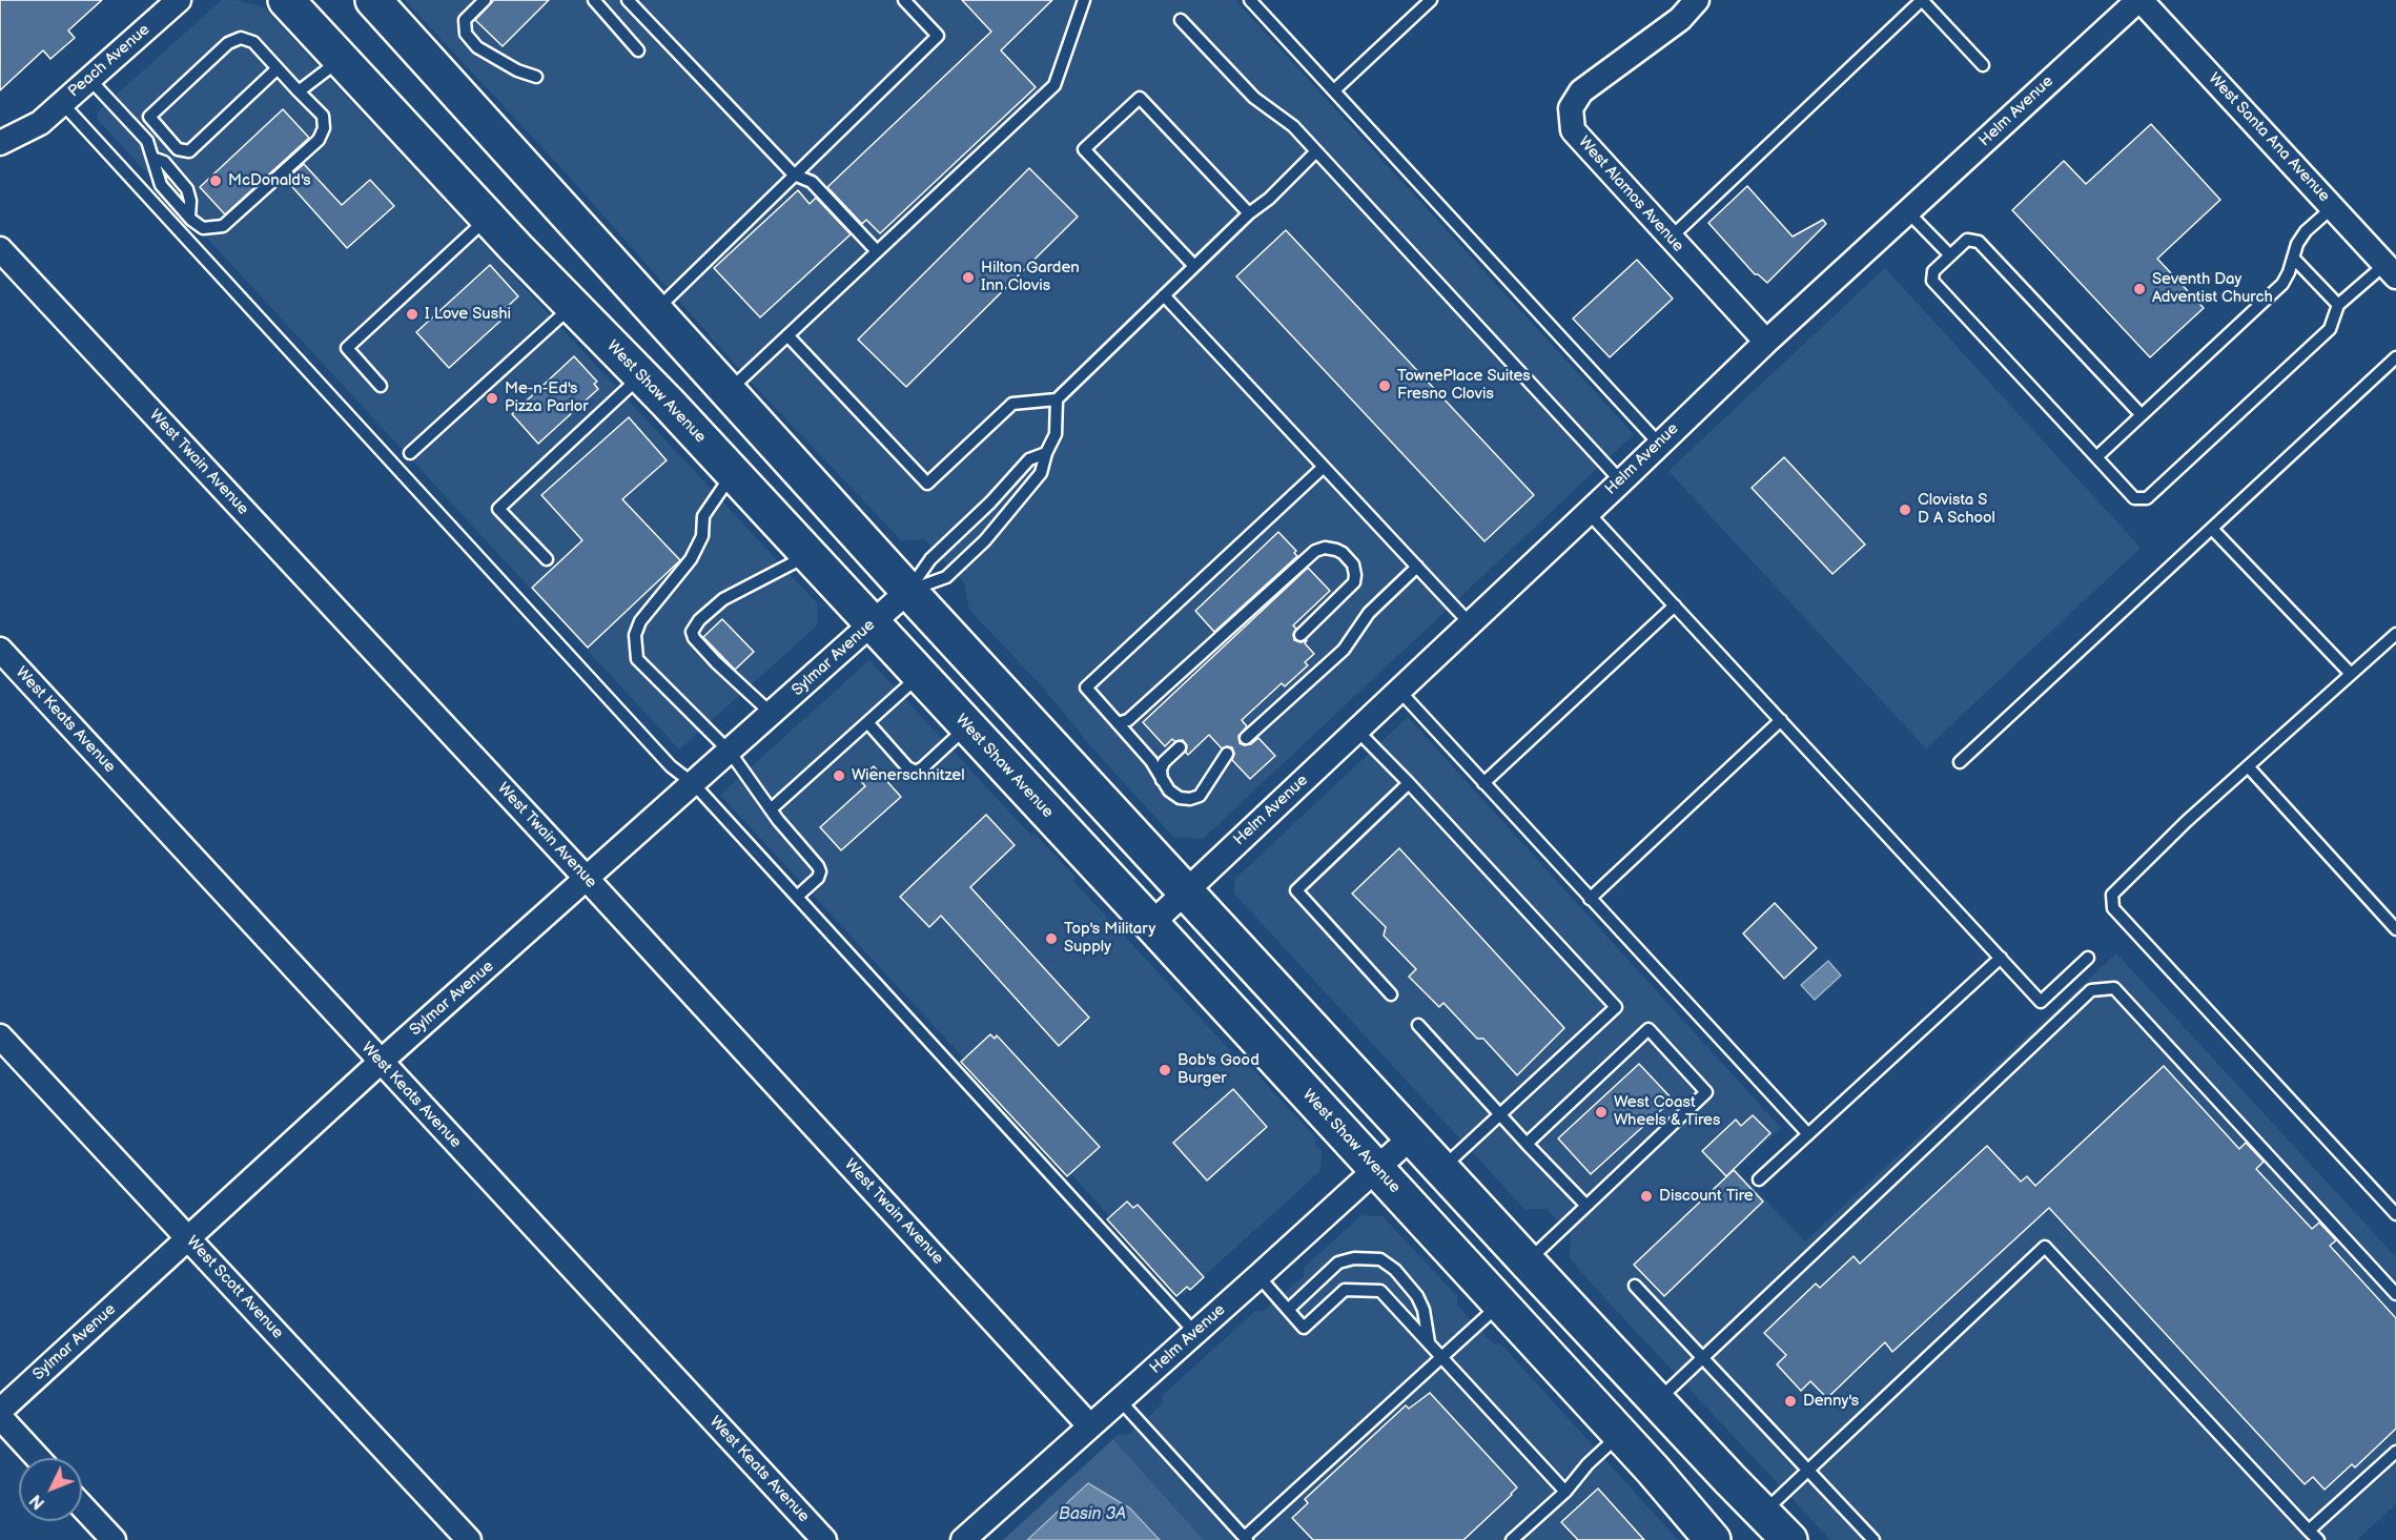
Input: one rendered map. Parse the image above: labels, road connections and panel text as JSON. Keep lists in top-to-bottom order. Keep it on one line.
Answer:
{"streets":{"main road":["West Shaw Avenue"],"street":["Peach Avenue","Helm Avenue","West Santa Ana Avenue","West Alamos Avenue","West Twain Avenue","Sylmar Avenue","West Keats Avenue","West Scott Avenue"]},"crossings":[["Helm Avenue","West Santa Ana Avenue"],["Helm Avenue","West Alamos Avenue"],["Helm Avenue","West Shaw Avenue"],["Helm Avenue","West Twain Avenue"],["West Shaw Avenue","Sylmar Avenue"],["West Twain Avenue","Sylmar Avenue"],["Sylmar Avenue","West Keats Avenue"],["Sylmar Avenue","West Scott Avenue"]],"water":["Basin 3A"],"places":["McDonald's","Hilton Garden Inn Clovis","Seventh Day Adventist Church","I Love Sushi","TownePlace Suites Fresno Clovis","Me-n-Ed's Pizza Parlor","Clovista S D A School","Wienerschnitzel","Top's Military Supply","Bob's Good Burger","West Coast Wheels & Tires","Discount Tire","Denny's"],"north":"bottom left"}
